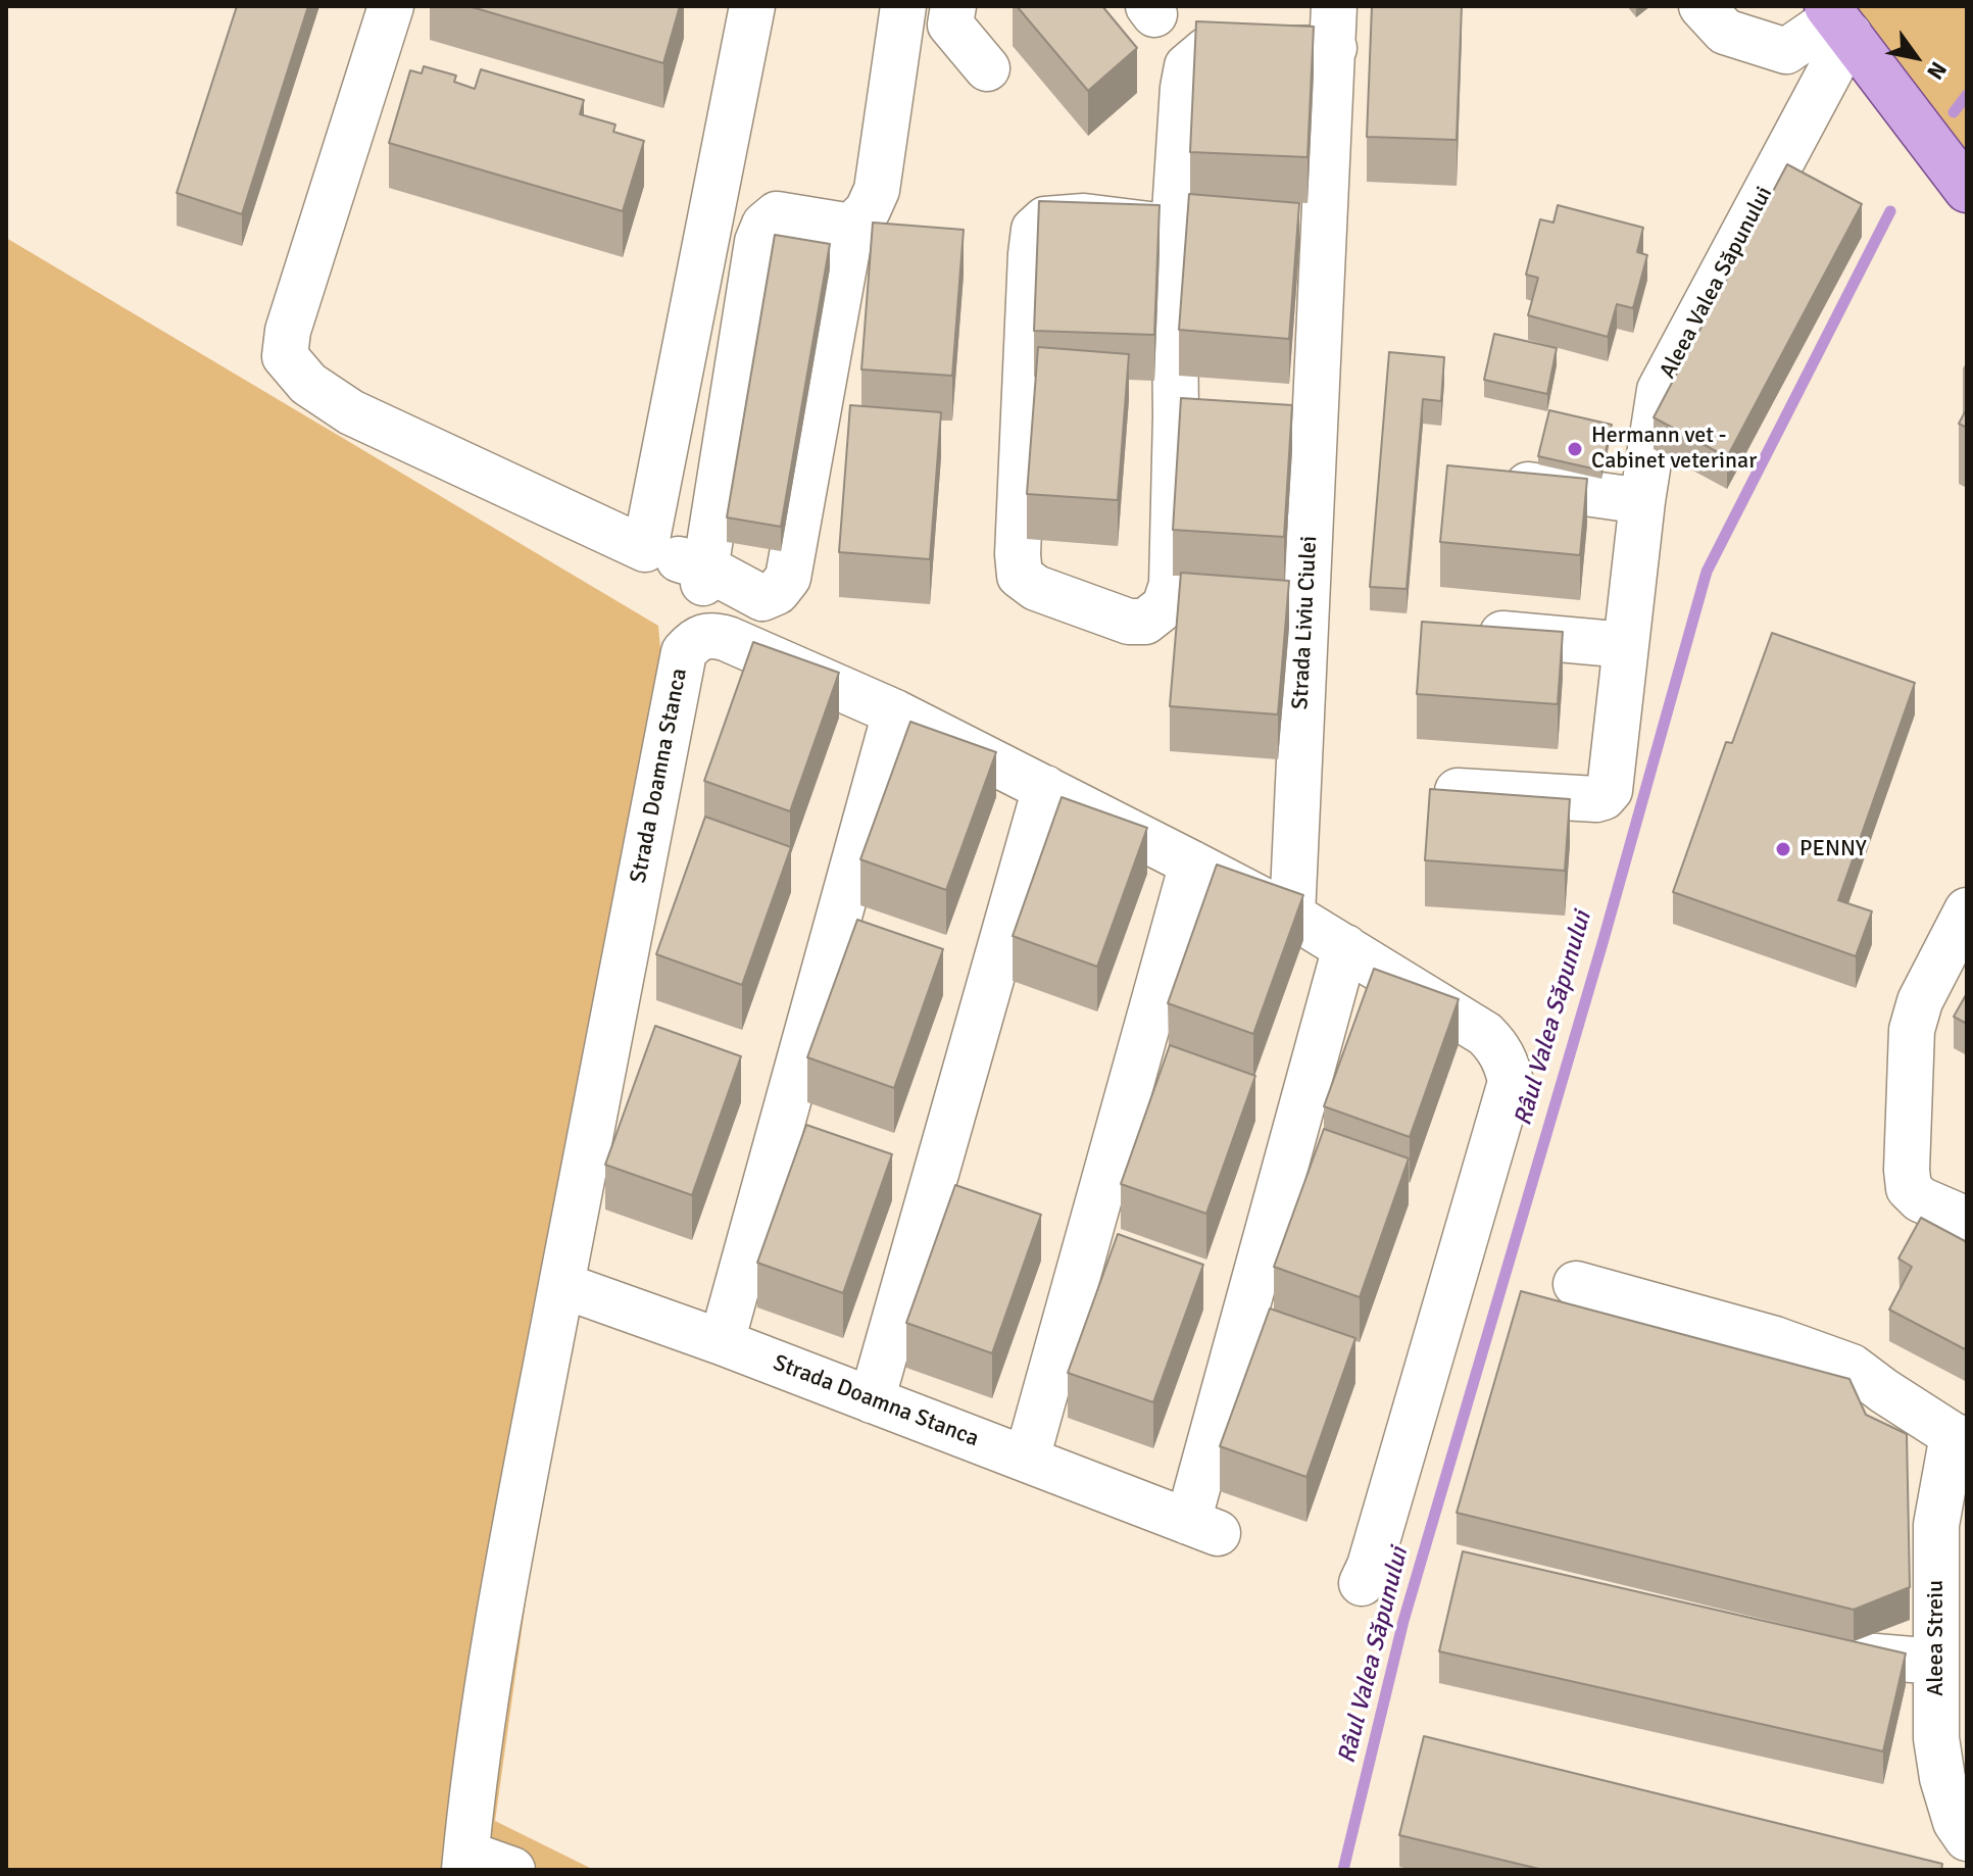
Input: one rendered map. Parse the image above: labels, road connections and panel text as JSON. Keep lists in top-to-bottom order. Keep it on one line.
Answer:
{"streets":{"street":["Aleea Valea Săpunului","Strada Liviu Ciulei","Strada Doamna Stanca","Aleea Streiu"]},"water":["Râul Valea Săpunului"],"places":["Hermann vet - Cabinet veterinar","PENNY"],"north":"bottom right"}
